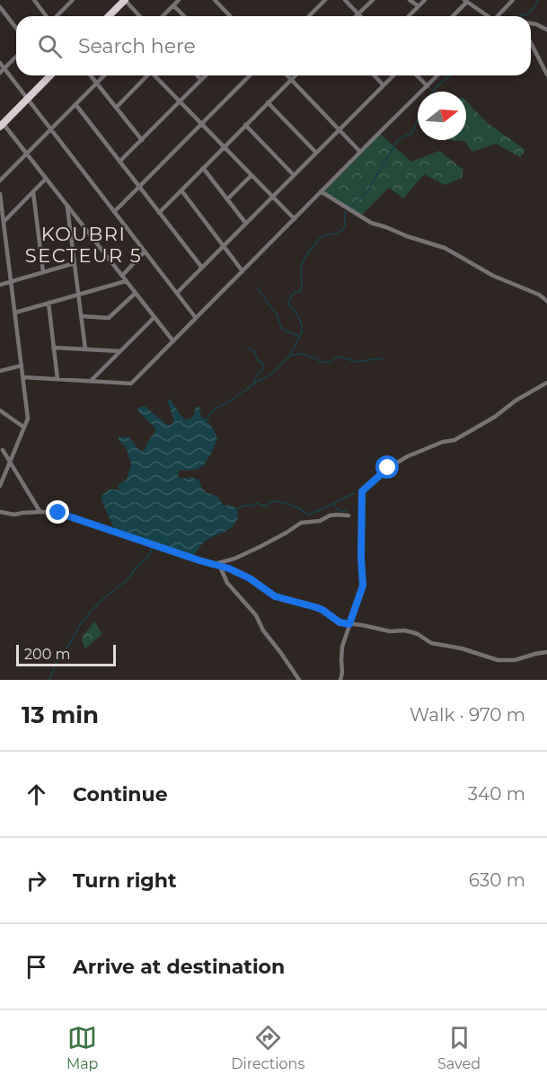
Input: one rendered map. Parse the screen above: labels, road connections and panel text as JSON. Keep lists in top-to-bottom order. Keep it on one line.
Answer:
{"districts":["KOUBRI SECTEUR 5"],"scale_bar":"200 m","north":"right","page":{"search":"Search here","scale":"200 m","heading":["13 min","Walk · 970 m"],"list":[["Continue","340 m"],["Turn right","630 m"],"Arrive at destination"],"nav":["Map","Directions","Saved"]}}
